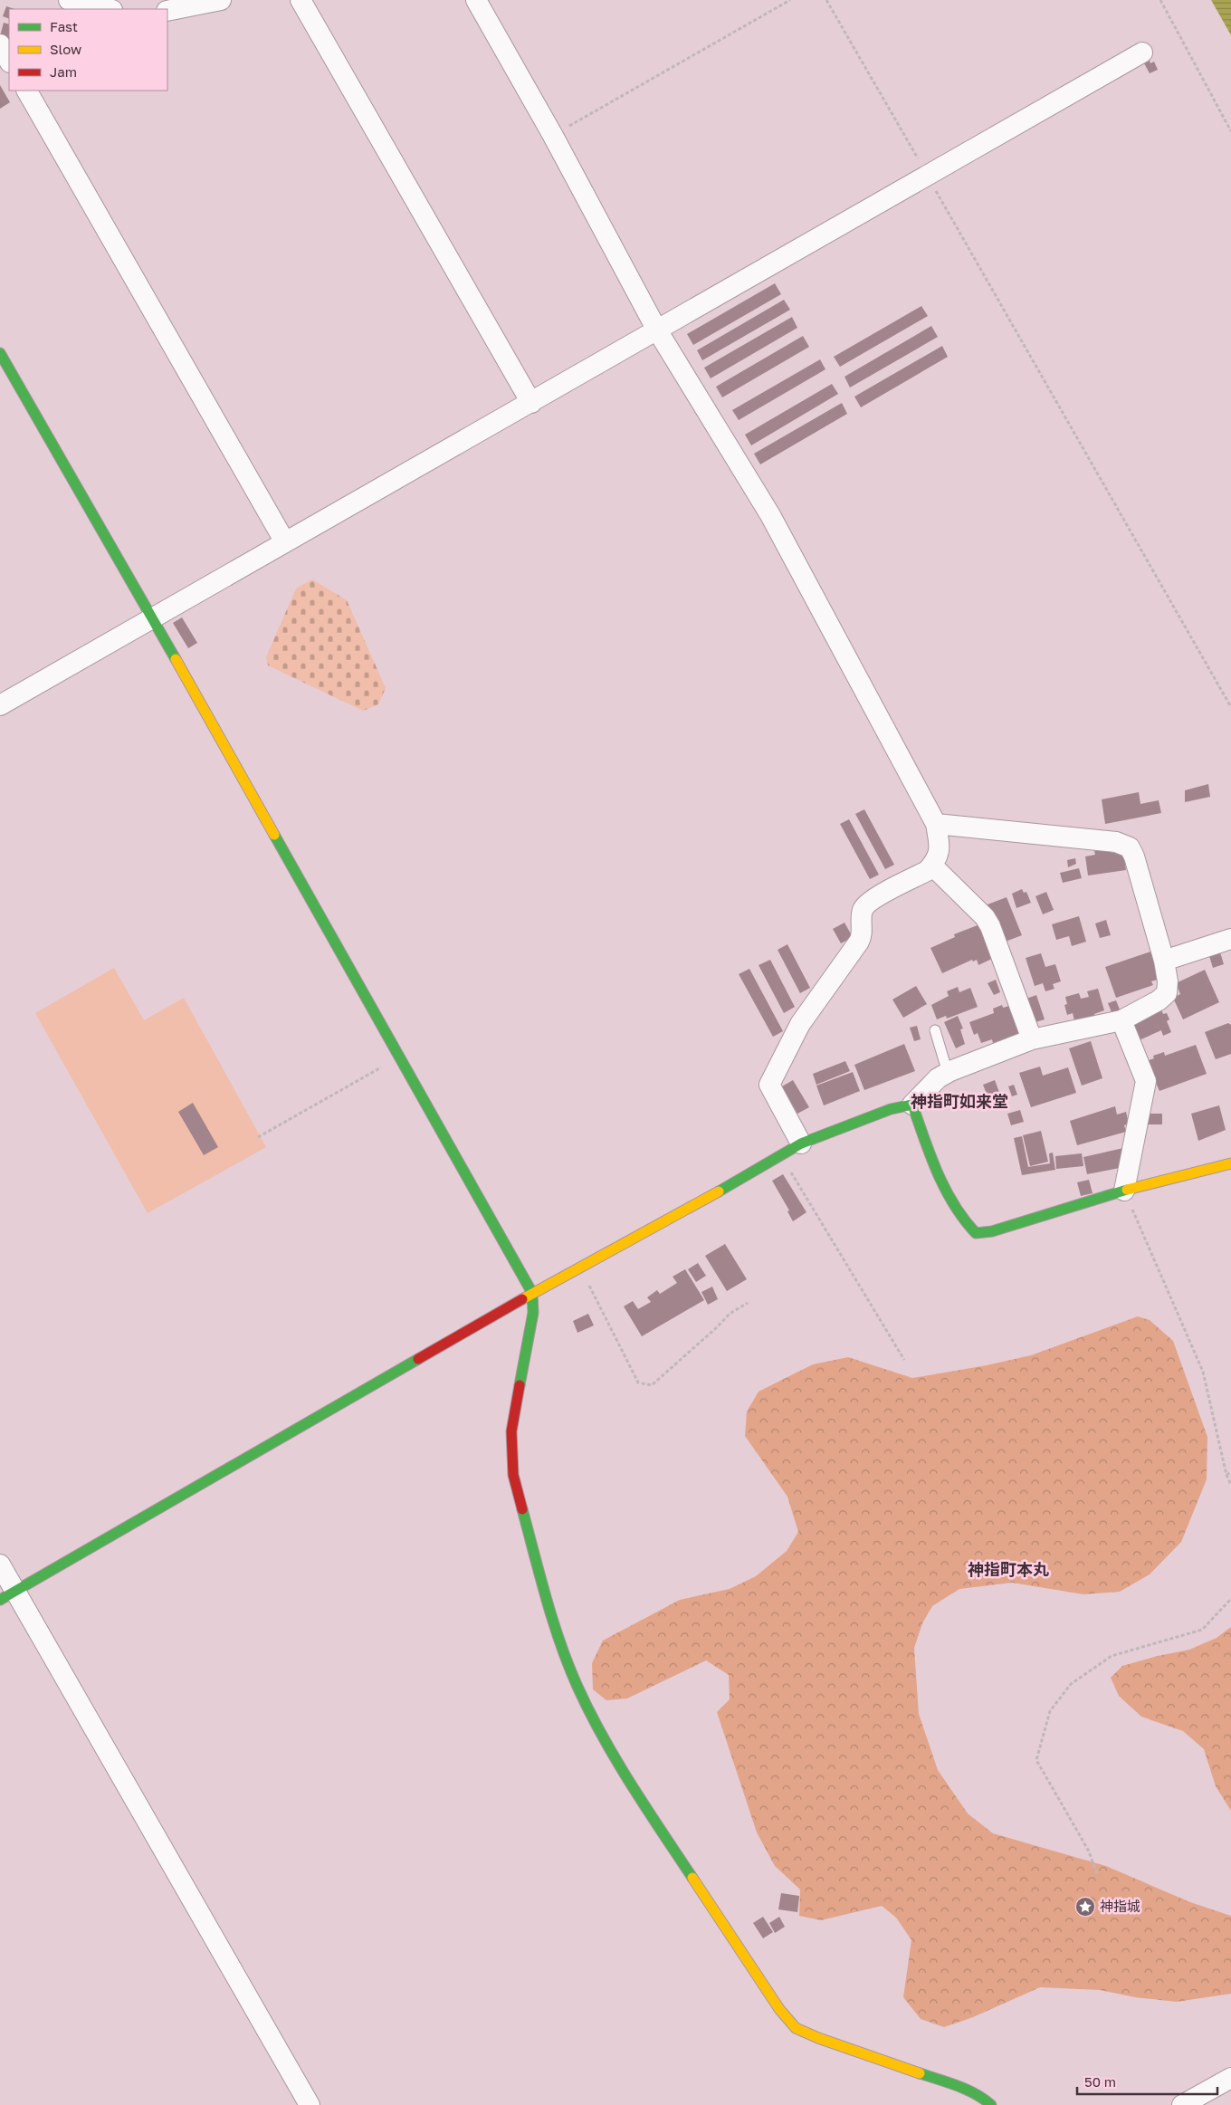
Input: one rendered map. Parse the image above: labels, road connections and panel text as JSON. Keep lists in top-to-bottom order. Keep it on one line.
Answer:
{"districts":["神指町如来堂","神指町本丸"],"places":{"place":["神指城"]},"legend":["Fast","Slow","Jam"],"scale_bar":"50 m"}
